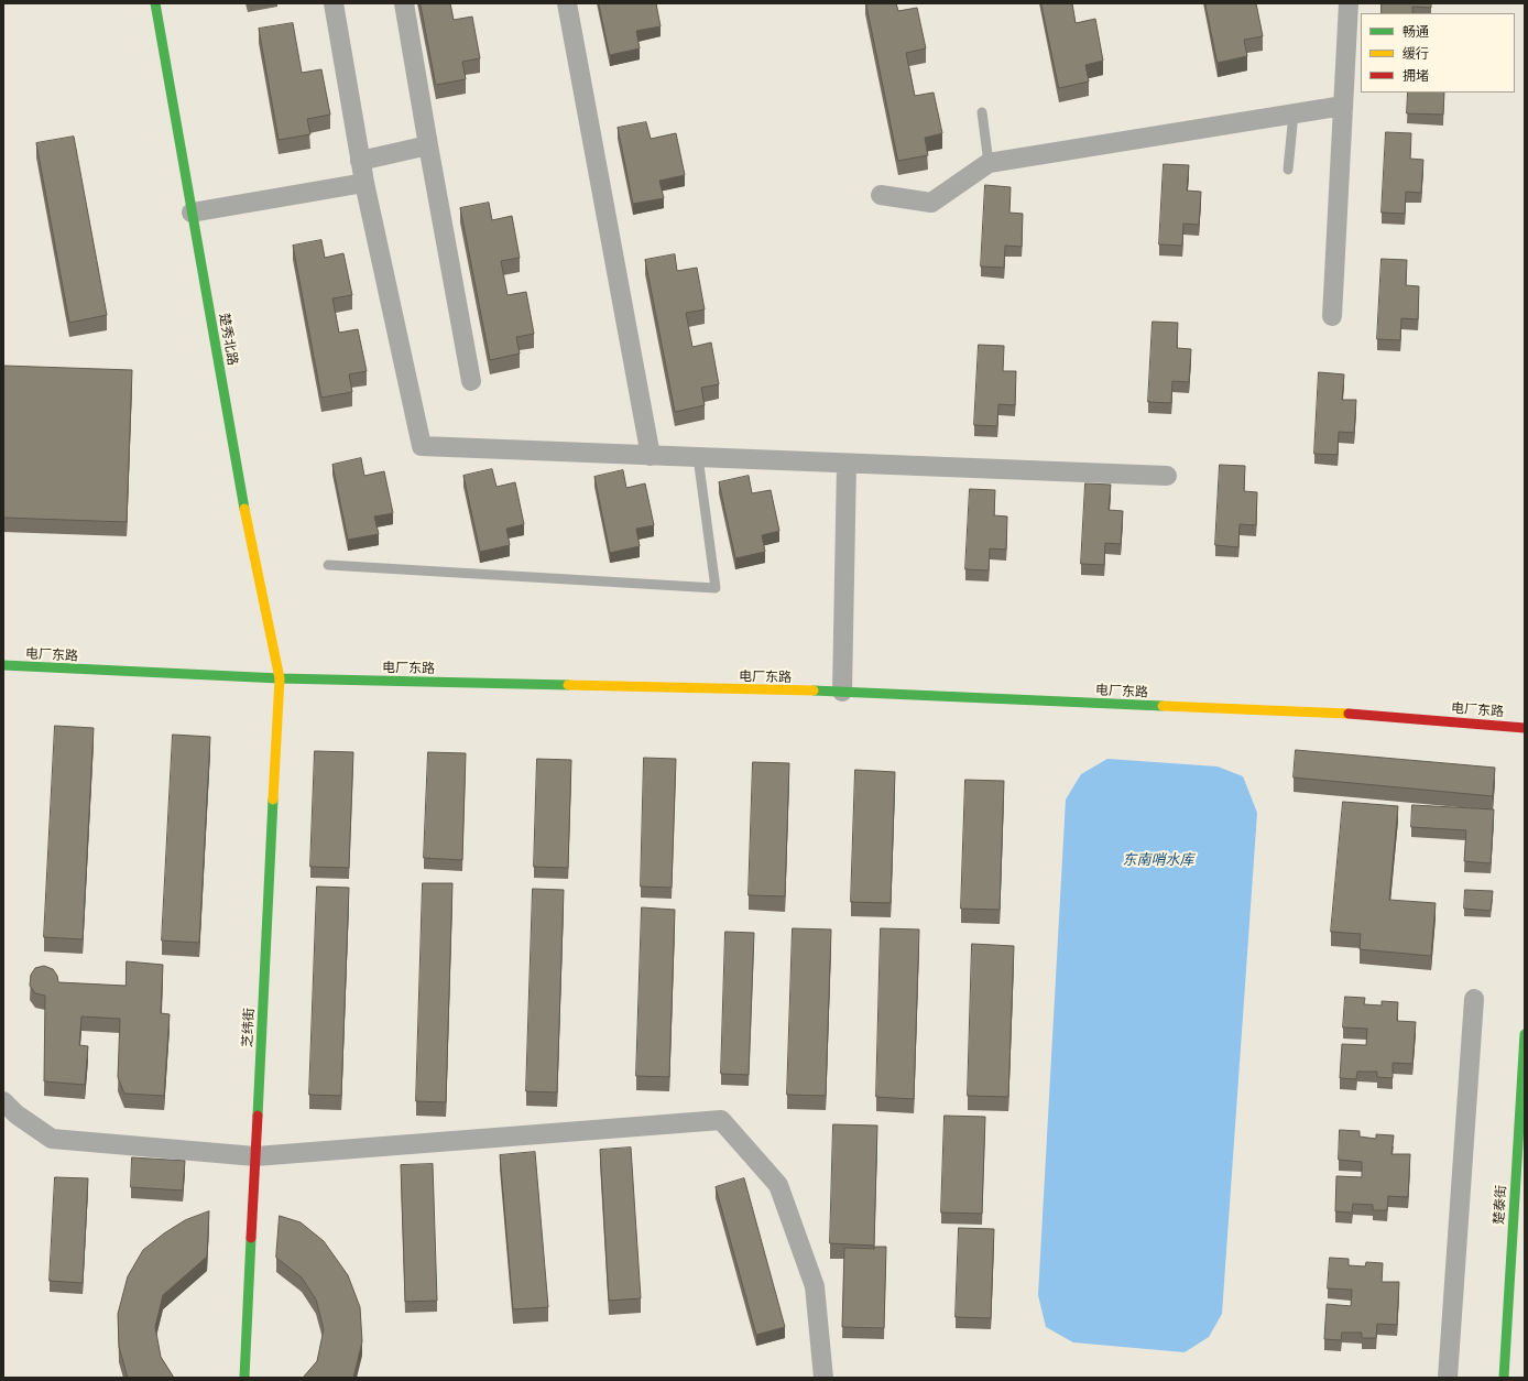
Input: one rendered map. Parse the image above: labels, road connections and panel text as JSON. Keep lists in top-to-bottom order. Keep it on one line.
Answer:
{"streets":{"street":["楚秀北路","电厂东路","芝纬街","楚泰街"]},"crossings":[["楚秀北路","电厂东路"],["楚秀北路","芝纬街"],["电厂东路","芝纬街"]],"water":["东南哨水库"],"legend":["畅通","缓行","拥堵"]}
